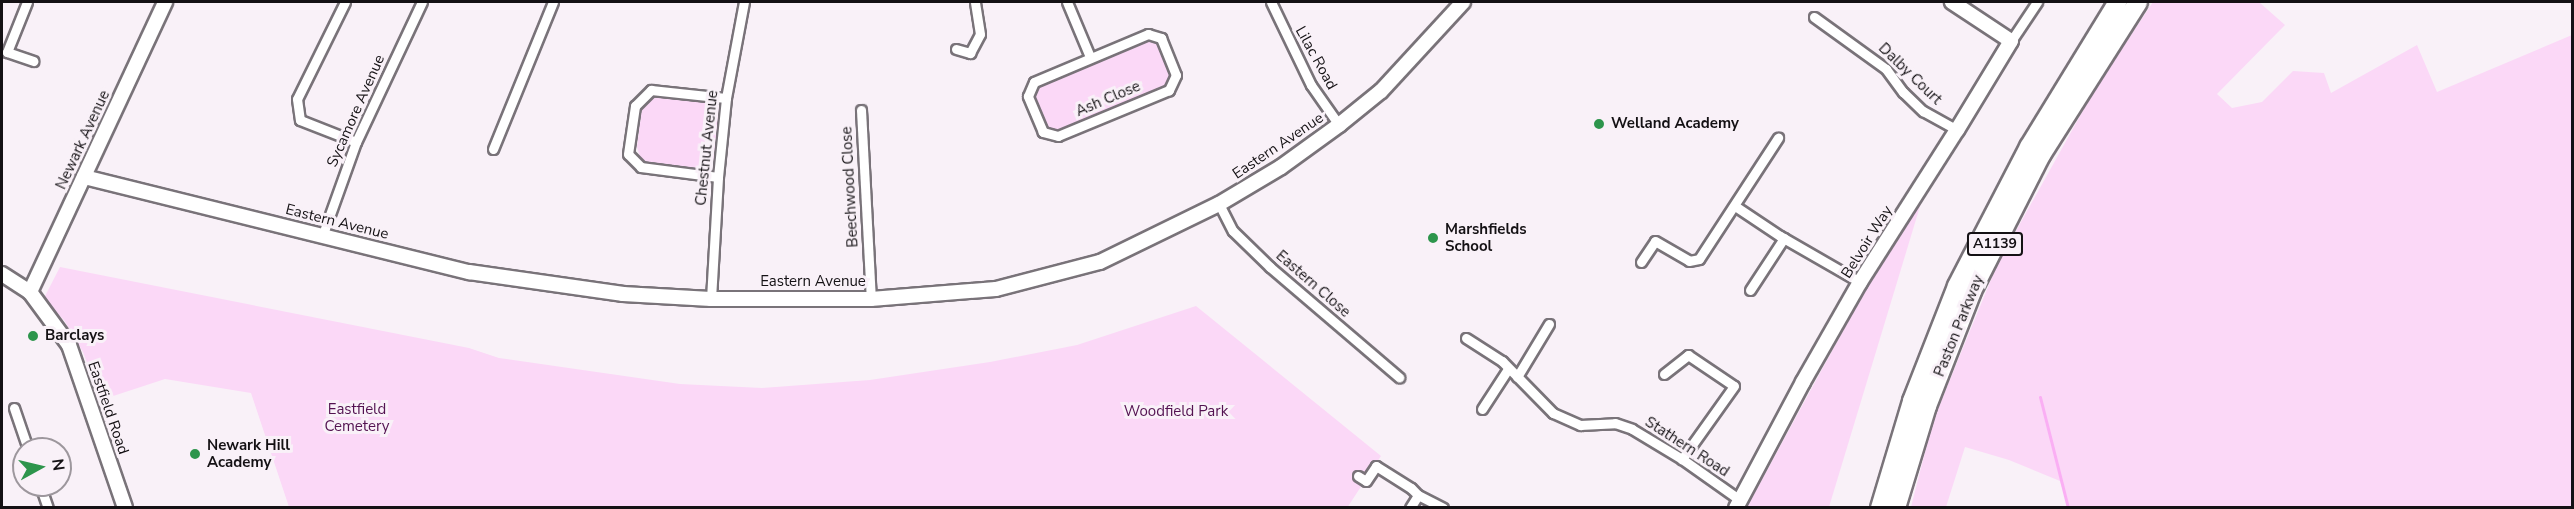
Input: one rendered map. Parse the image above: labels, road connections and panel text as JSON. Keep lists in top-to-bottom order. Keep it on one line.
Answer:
{"streets":{"highway":["A1139","Paston Parkway"],"street":["Lilac Road","Dalby Court","Ash Close","Sycamore Avenue","Newark Avenue","Eastern Avenue","Chestnut Avenue","Beechwood Close","Belvoir Way","Eastern Close","Eastfield Road","Stathern Road"]},"crossings":[["Lilac Road","Eastern Avenue"],["Dalby Court","Belvoir Way"],["Sycamore Avenue","Eastern Avenue"],["Newark Avenue","Eastern Avenue"],["Newark Avenue","Eastfield Road"],["Eastern Avenue","Chestnut Avenue"],["Eastern Avenue","Beechwood Close"],["Eastern Avenue","Eastern Close"],["Belvoir Way","Stathern Road"]],"parks":["Eastfield Cemetery","Woodfield Park"],"places":["Welland Academy","Marshfields School","Barclays","Newark Hill Academy"],"north":"right"}
